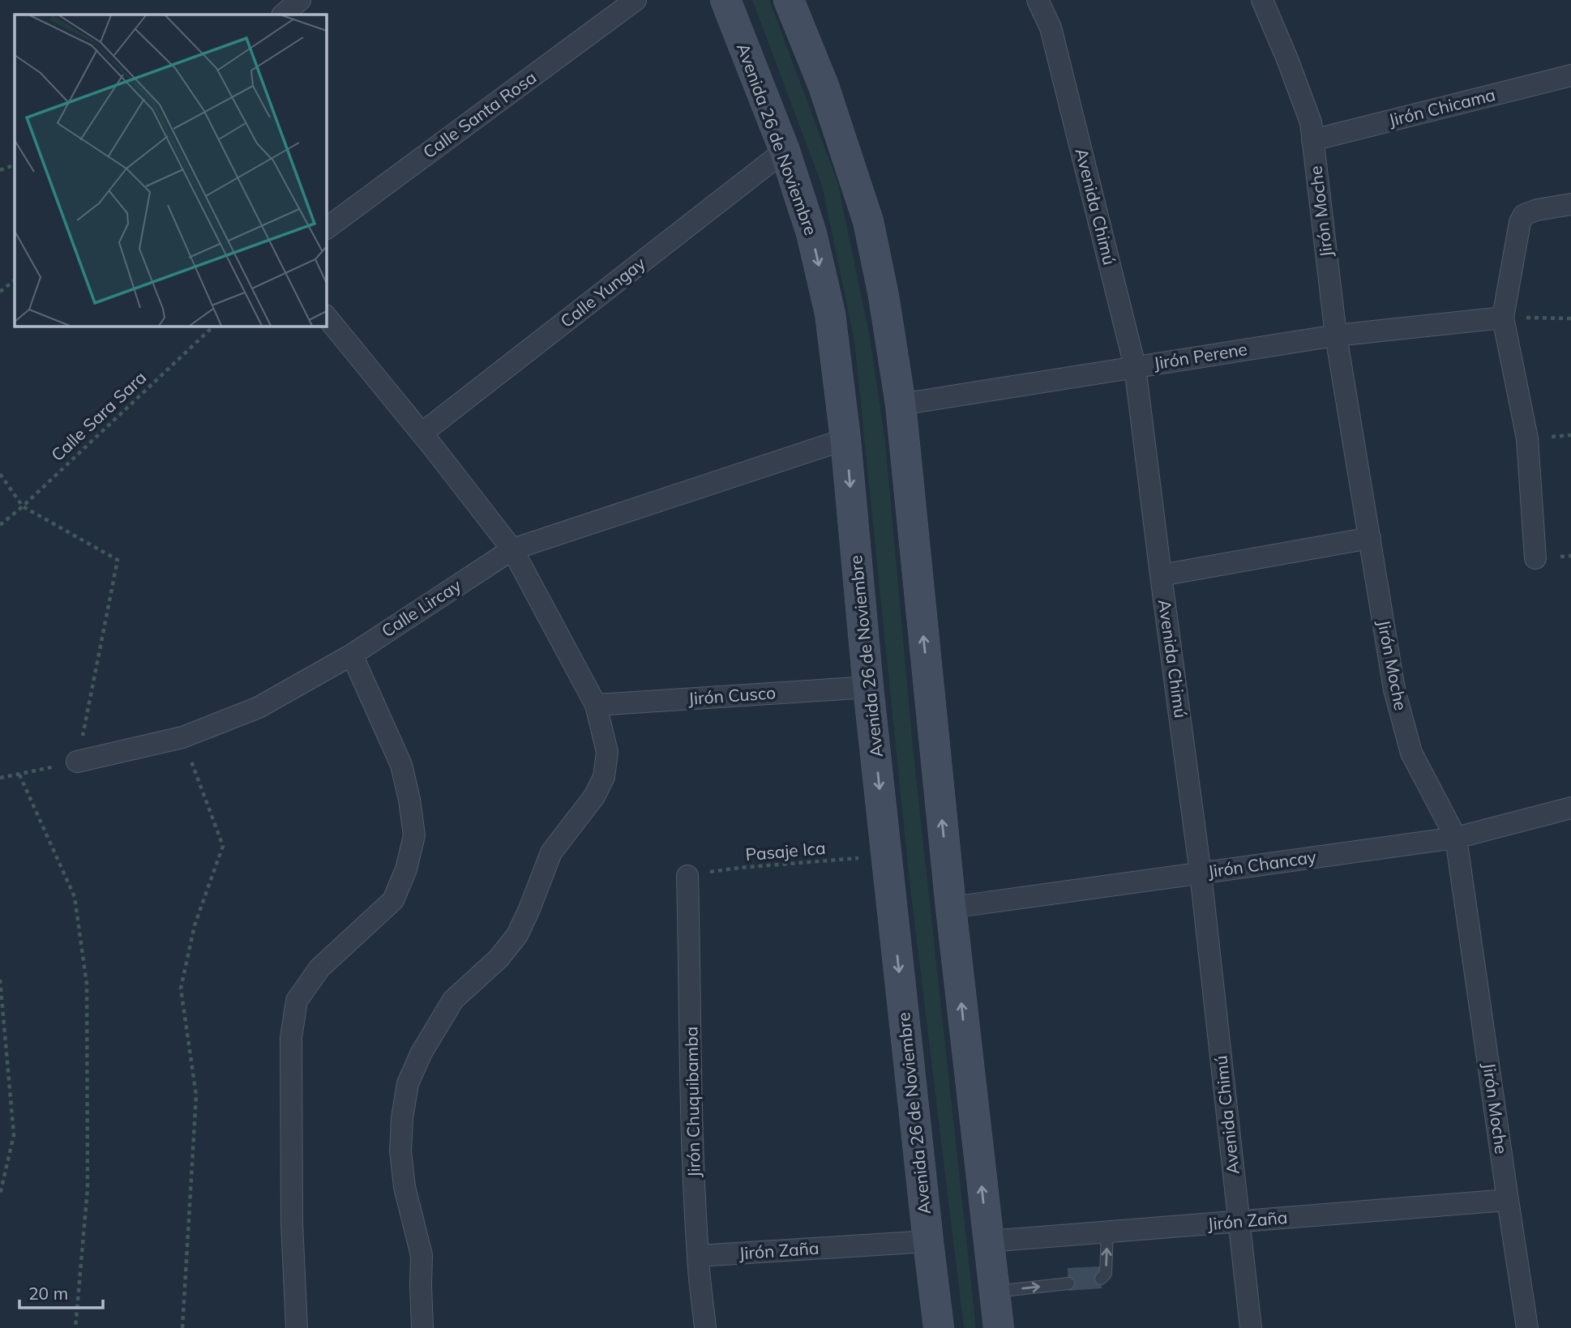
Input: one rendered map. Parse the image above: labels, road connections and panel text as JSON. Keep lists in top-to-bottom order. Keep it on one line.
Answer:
{"streets":{"main road":["Avenida 26 de Noviembre"],"street":["Jirón Chicama","Calle Santa Rosa","Avenida Chimú","Jirón Moche","Calle Yungay","Jirón Perene","Calle Lircay","Jirón Cusco","Jirón Chancay","Jirón Chuquibamba","Jirón Zaña"],"path":["Calle Sara Sara","Pasaje Ica"]},"crossings":[["Jirón Chicama","Jirón Moche"],["Avenida 26 de Noviembre","Calle Yungay"],["Avenida 26 de Noviembre","Calle Lircay"],["Avenida 26 de Noviembre","Jirón Cusco"],["Avenida 26 de Noviembre","Pasaje Ica"],["Avenida 26 de Noviembre","Jirón Zaña"],["Avenida Chimú","Jirón Perene"],["Avenida Chimú","Jirón Chancay"],["Avenida Chimú","Jirón Zaña"],["Jirón Moche","Jirón Perene"],["Jirón Moche","Jirón Chancay"],["Jirón Moche","Jirón Zaña"],["Pasaje Ica","Jirón Chuquibamba"],["Jirón Chuquibamba","Jirón Zaña"]],"scale_bar":"20 m"}
